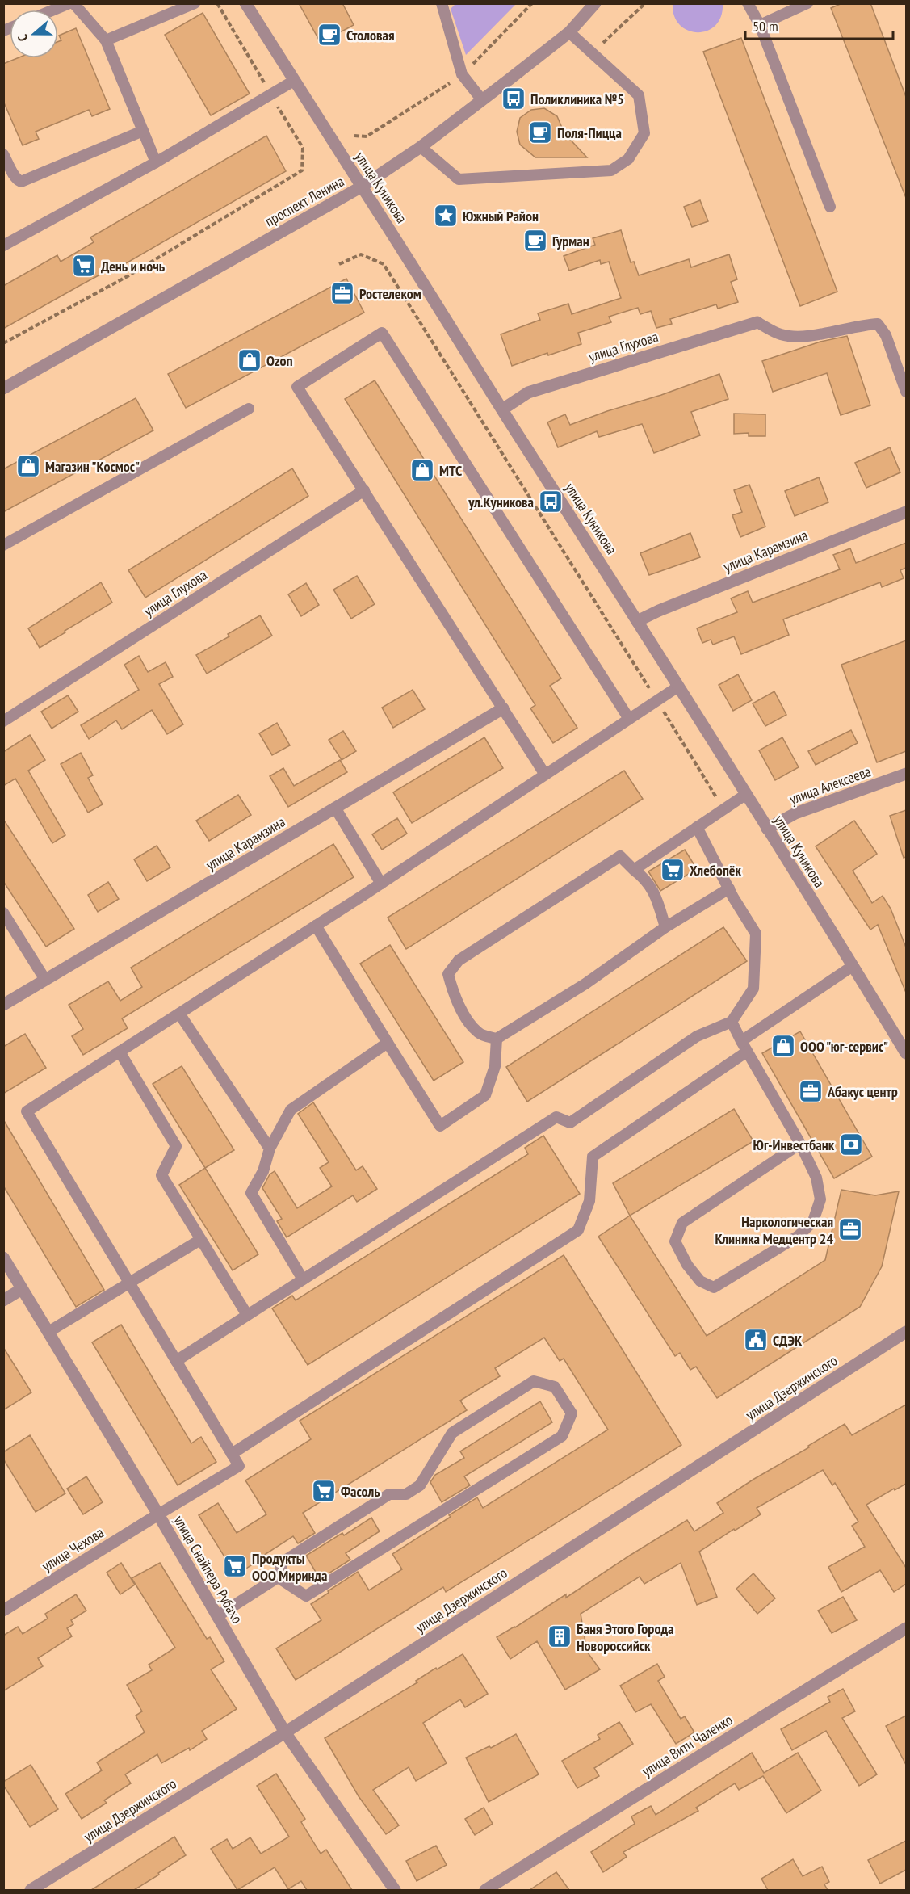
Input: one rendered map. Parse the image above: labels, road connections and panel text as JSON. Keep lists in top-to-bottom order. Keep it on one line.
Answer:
{"streets":{"street":["улица Куникова","проспект Ленина","улица Глухова","улица Карамзина","улица Алексеева","улица Дзержинского","улица Чехова","улица Снайпера Рубахо","улица Вити Чаленко"]},"crossings":[["улица Куникова","проспект Ленина"],["улица Куникова","улица Глухова"],["улица Куникова","улица Карамзина"],["улица Куникова","улица Алексеева"],["улица Дзержинского","улица Снайпера Рубахо"],["улица Чехова","улица Снайпера Рубахо"]],"places":{"cafe":["Столовая","Поля-Пицца","Гурман"],"bus stop":["Поликлиника №5","ул.Куникова"],"place":["Южный Район"],"supermarket":["День и ночь","Хлебопёк","Фасоль","Продукты ООО Миринда"],"office":["Ростелеком","Абакус центр","Наркологическая Клиника Медцентр 24"],"shop":["Ozon","Магазин \"Космос\"","МТС","ООО \"юг-сервис\""],"bank":["Юг-Инвестбанк"],"public building":["СДЭК"],"building":["Баня Этого Города Новороссийск"]},"scale_bar":"50 m","north":"left"}
